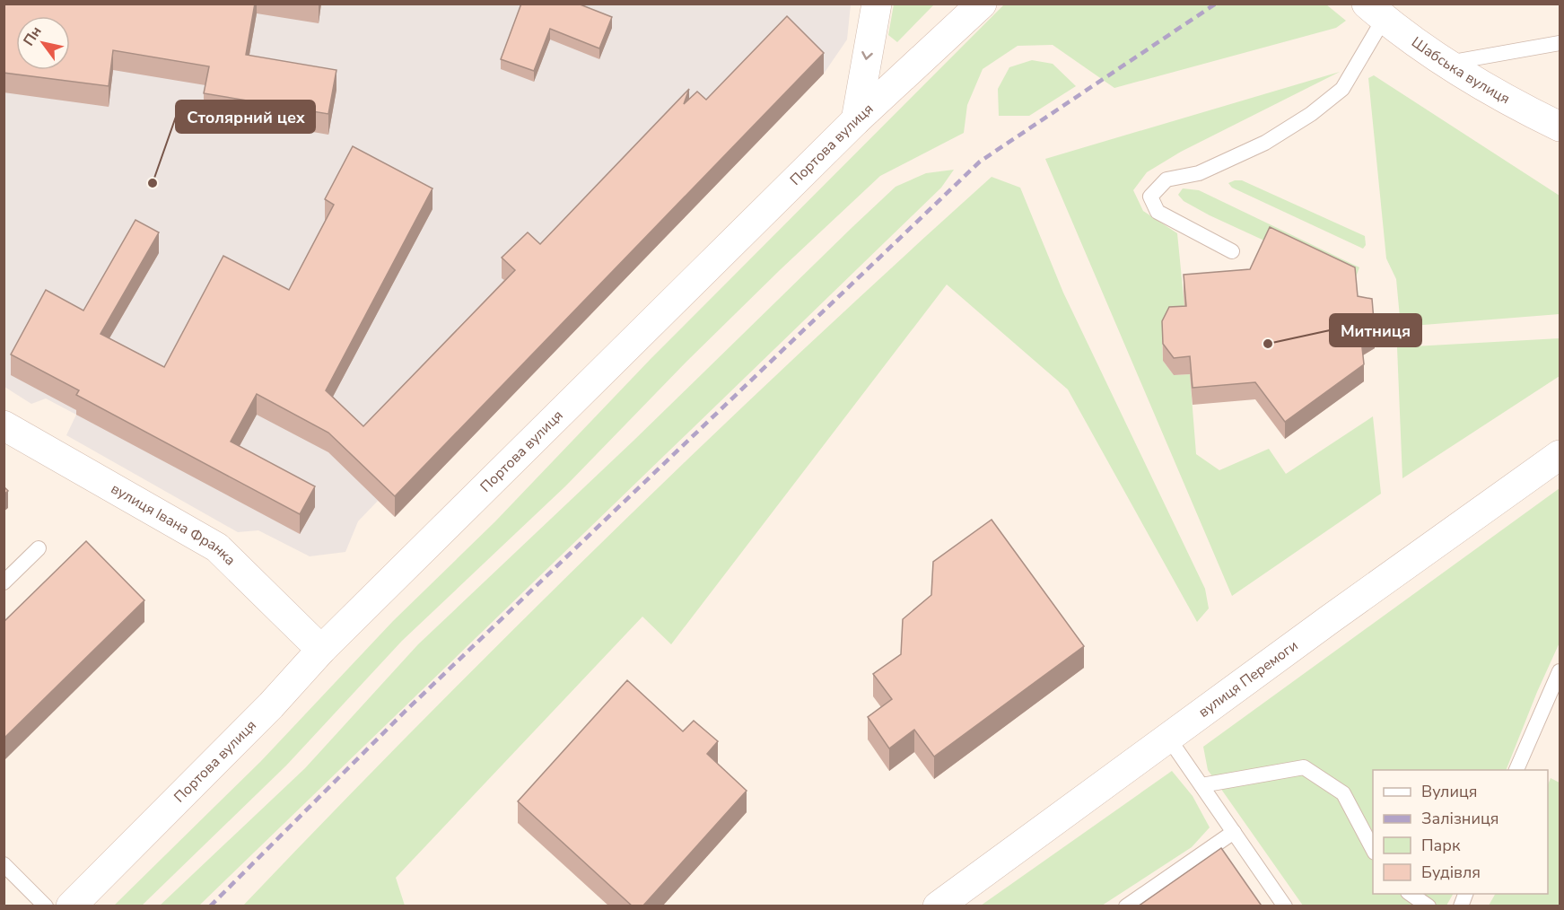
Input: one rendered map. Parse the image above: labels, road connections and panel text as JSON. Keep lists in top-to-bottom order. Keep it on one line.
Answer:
{"streets":{"main road":["Шабська вулиця","Портова вулиця","вулиця Івана Франка","вулиця Перемоги"]},"crossings":[["Портова вулиця","вулиця Івана Франка"]],"places":["Столярний цех","Митниця"],"legend":["Вулиця","Залізниця","Парк","Будівля"],"north":"top left"}
